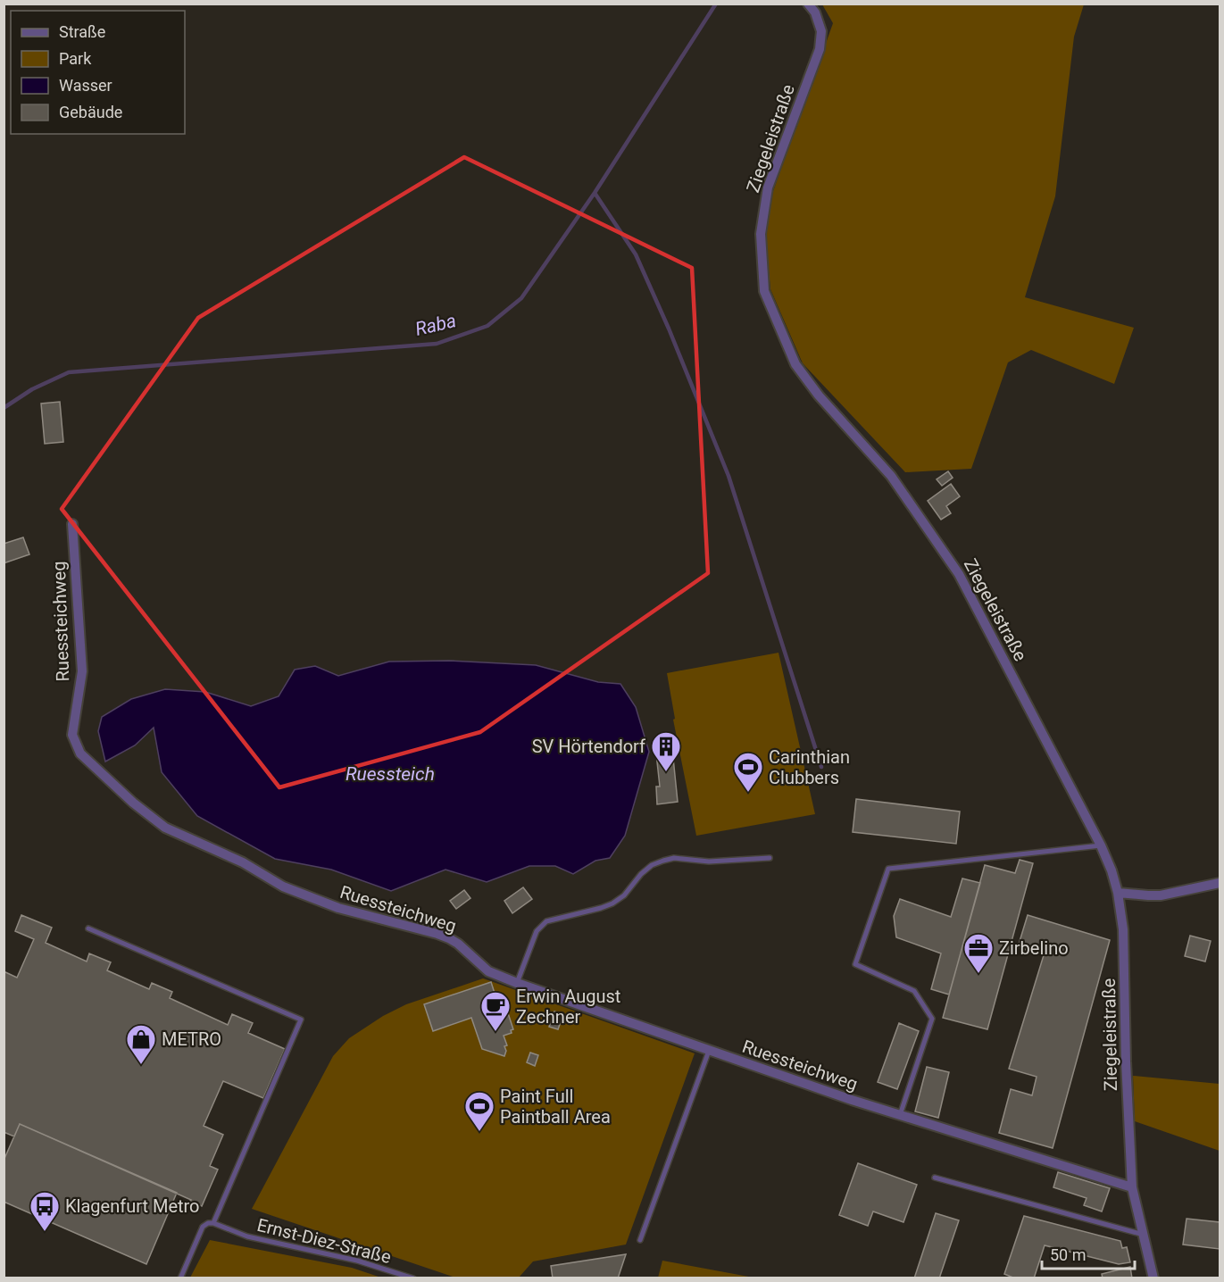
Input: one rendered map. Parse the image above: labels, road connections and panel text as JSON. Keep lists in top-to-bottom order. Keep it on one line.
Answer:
{"streets":{"street":["Ziegeleistraße","Ruessteichweg"],"lane":["Ernst-Diez-Straße"]},"crossings":[["Ziegeleistraße","Ruessteichweg"]],"water":["Raba","Ruessteich"],"places":{"building":["SV Hörtendorf"],"sports":["Carinthian Clubbers","Paint Full Paintball Area"],"office":["Zirbelino"],"cafe":["Erwin August Zechner"],"shop":["METRO"],"bus stop":["Klagenfurt Metro"]},"legend":["Straße","Park","Wasser","Gebäude"],"scale_bar":"50 m"}
